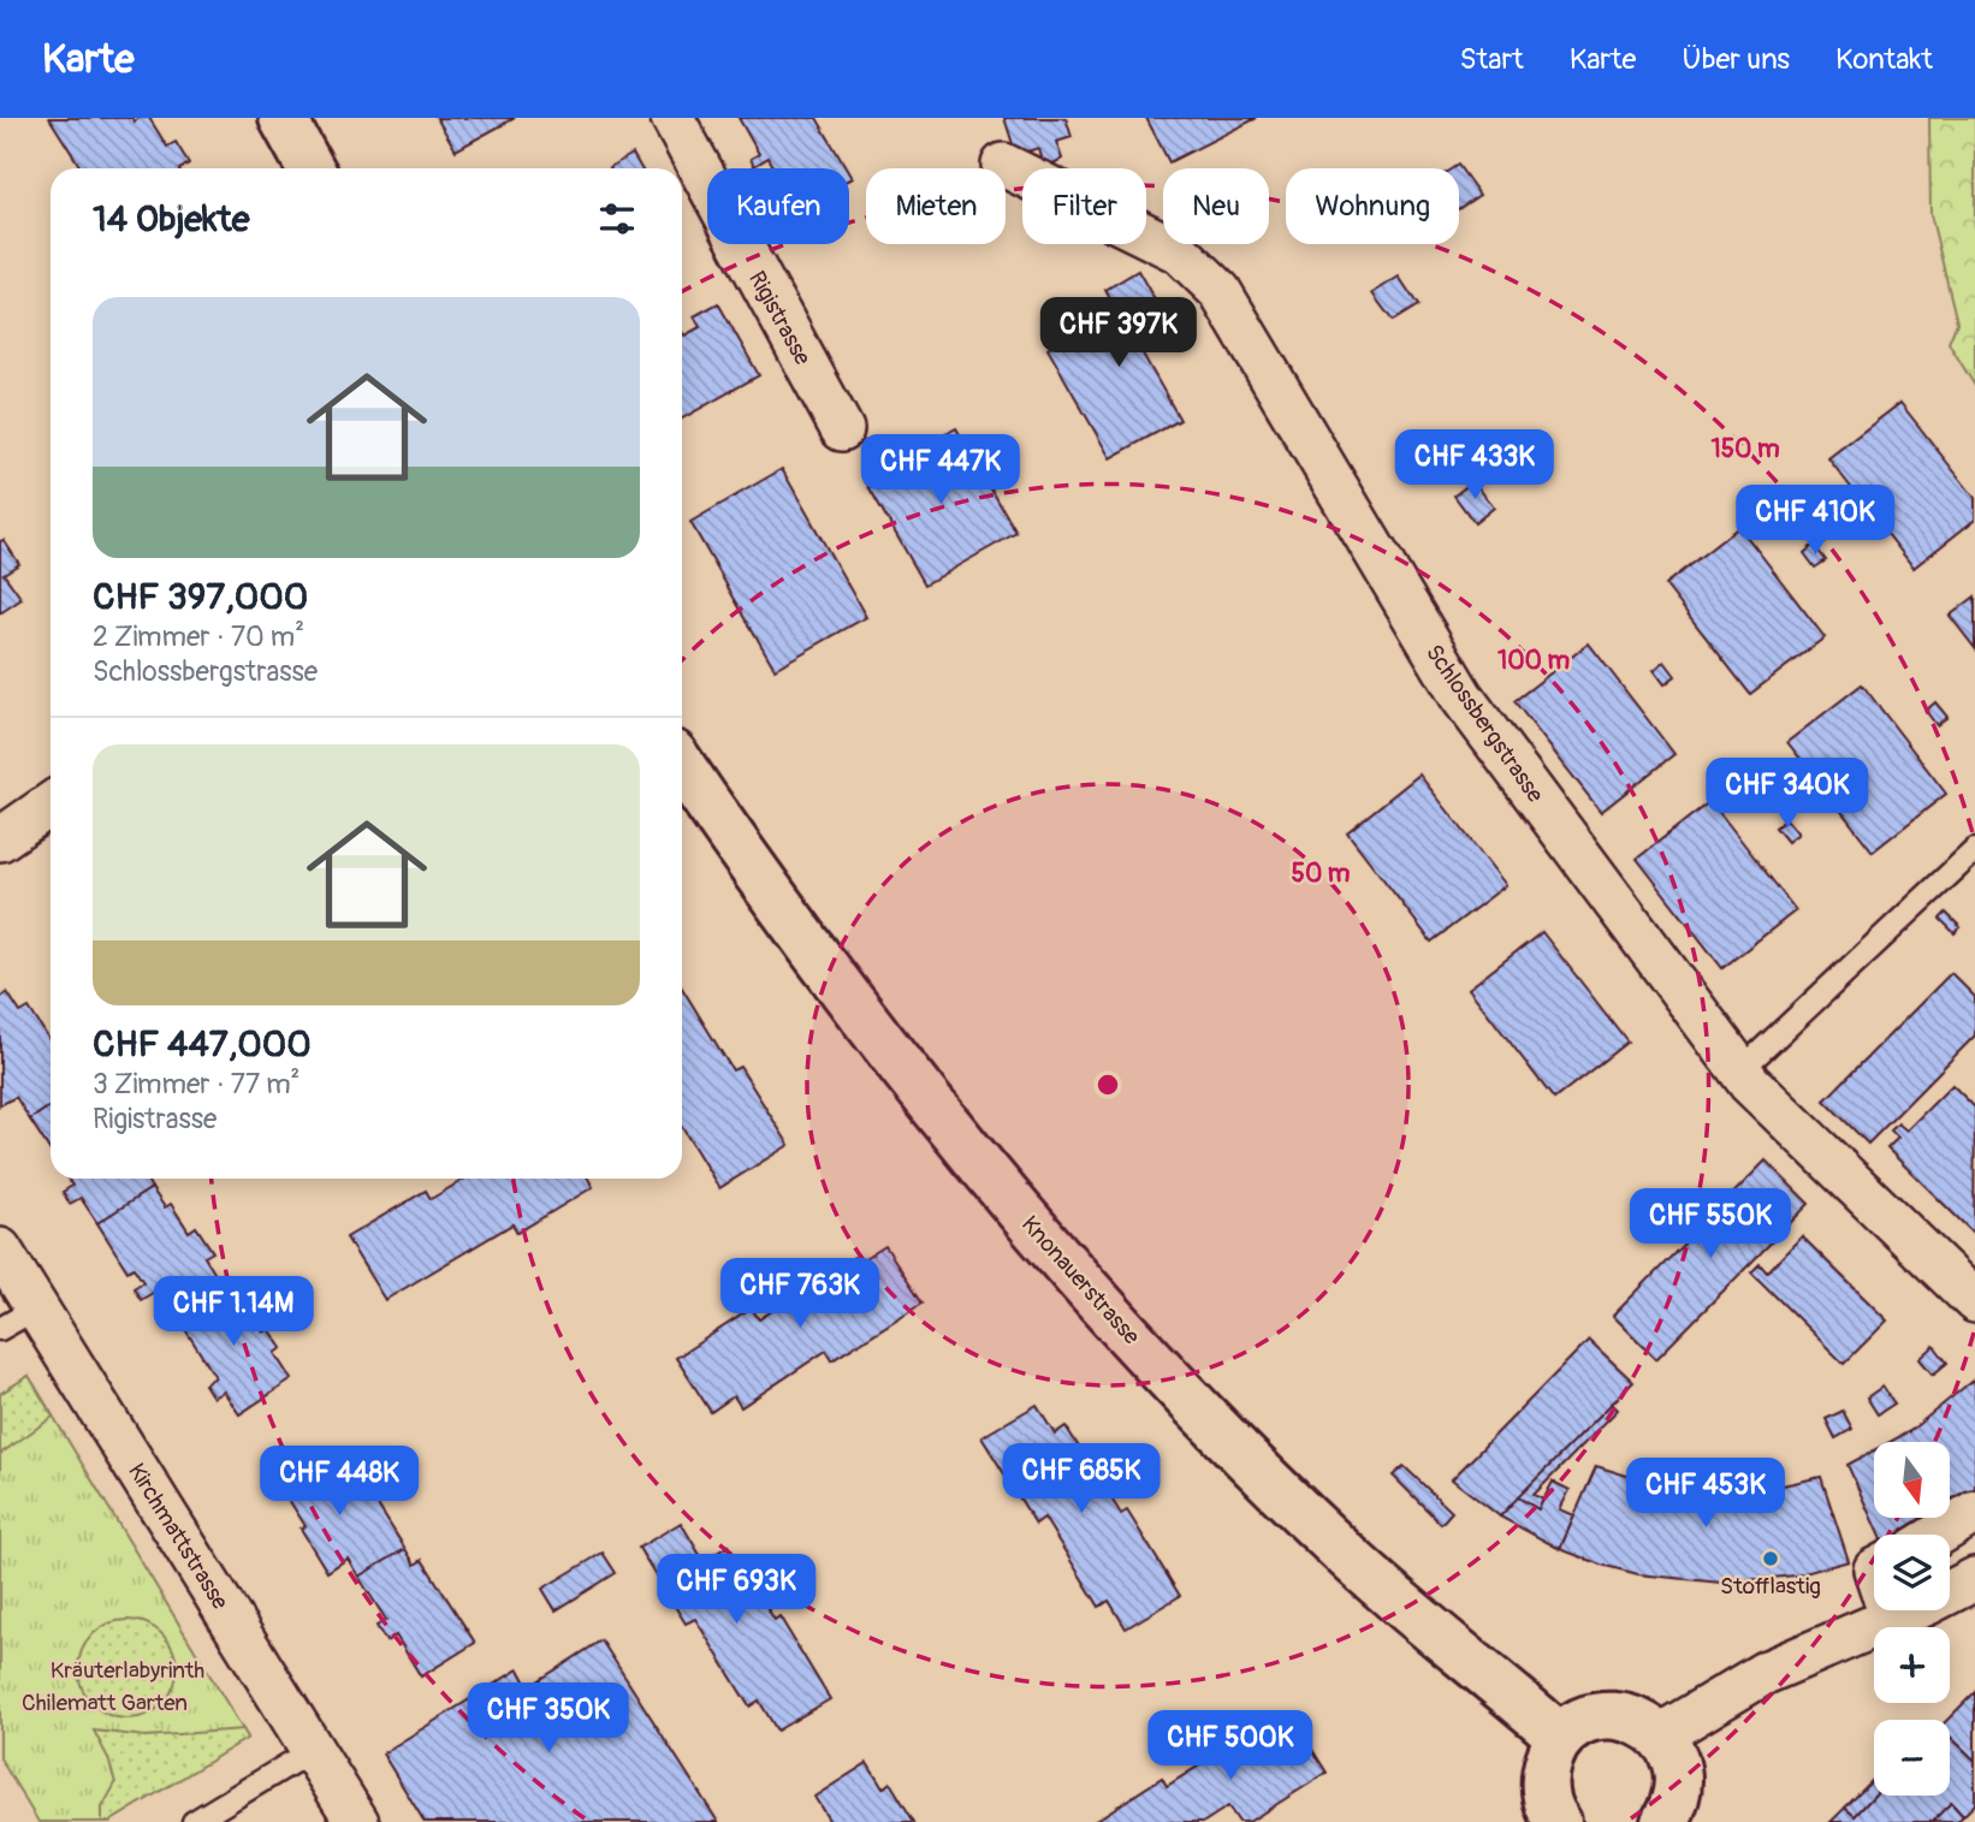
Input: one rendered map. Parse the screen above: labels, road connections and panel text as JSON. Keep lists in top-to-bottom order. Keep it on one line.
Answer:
{"streets":{"street":["Rigistrasse","Schlossbergstrasse","Knonauerstrasse","Kirchmattstrasse"]},"parks":["Kräuterlabyrinth","Chilematt Garten"],"places":["Stofflastig"],"north":"bottom","page":{"header":"Karte","nav":["Start","Karte","Über uns","Kontakt"],"chip":["Kaufen","Mieten","Filter","Neu","Wohnung"],"heading":"14 Objekte","list":[{"name":"CHF 397,000","note":"2 Zimmer · 70 m² · Schlossbergstrasse"},{"name":"CHF 447,000","note":"3 Zimmer · 77 m² · Rigistrasse"}],"price":["CHF 397K","CHF 433K","CHF 447K","CHF 410K","CHF 340K","CHF 550K","CHF 763K","CHF 1.14M","CHF 685K","CHF 448K","CHF 453K","CHF 693K","CHF 350K","CHF 500K"],"map_buttons":["+","−"]},"rings":["150 m","100 m","50 m"]}
